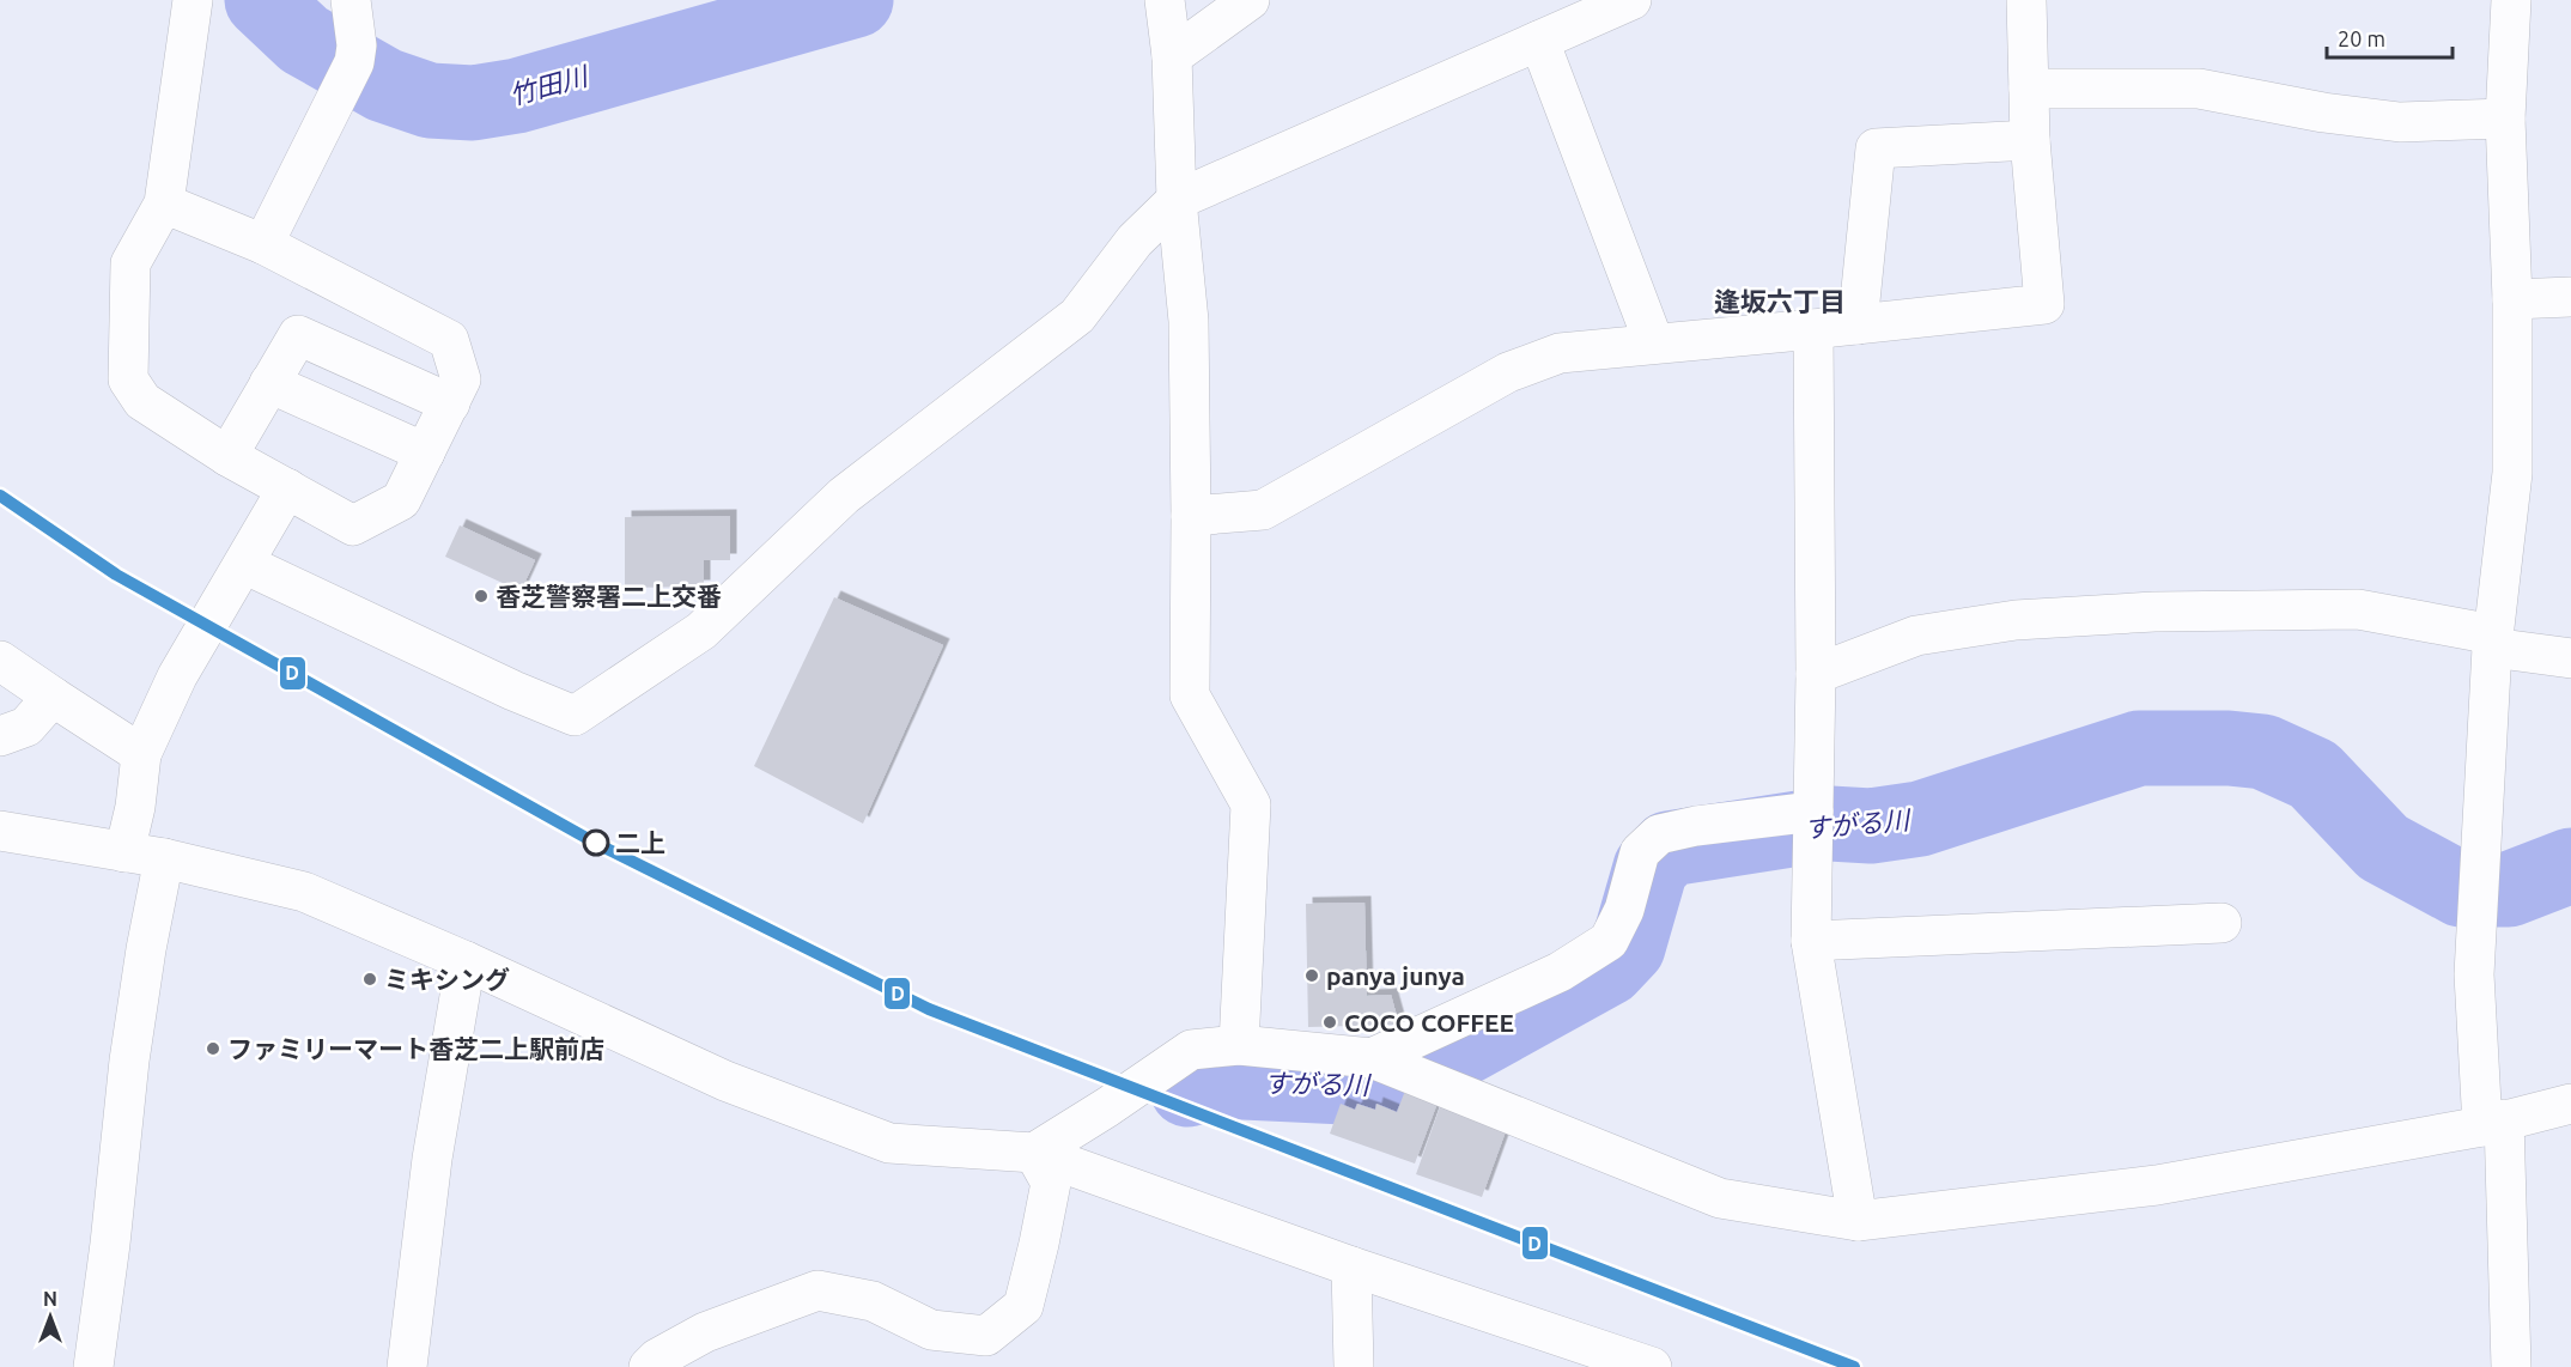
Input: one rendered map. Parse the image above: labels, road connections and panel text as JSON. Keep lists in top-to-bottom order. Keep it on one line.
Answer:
{"districts":["逢坂六丁目"],"water":["竹田川","すがる川"],"places":["香芝警察署二上交番","二上","panya junya","ミキシング","COCO COFFEE","ファミリーマート香芝二上駅前店"],"lines":["transit line D"],"scale_bar":"20 m","north":"top"}
